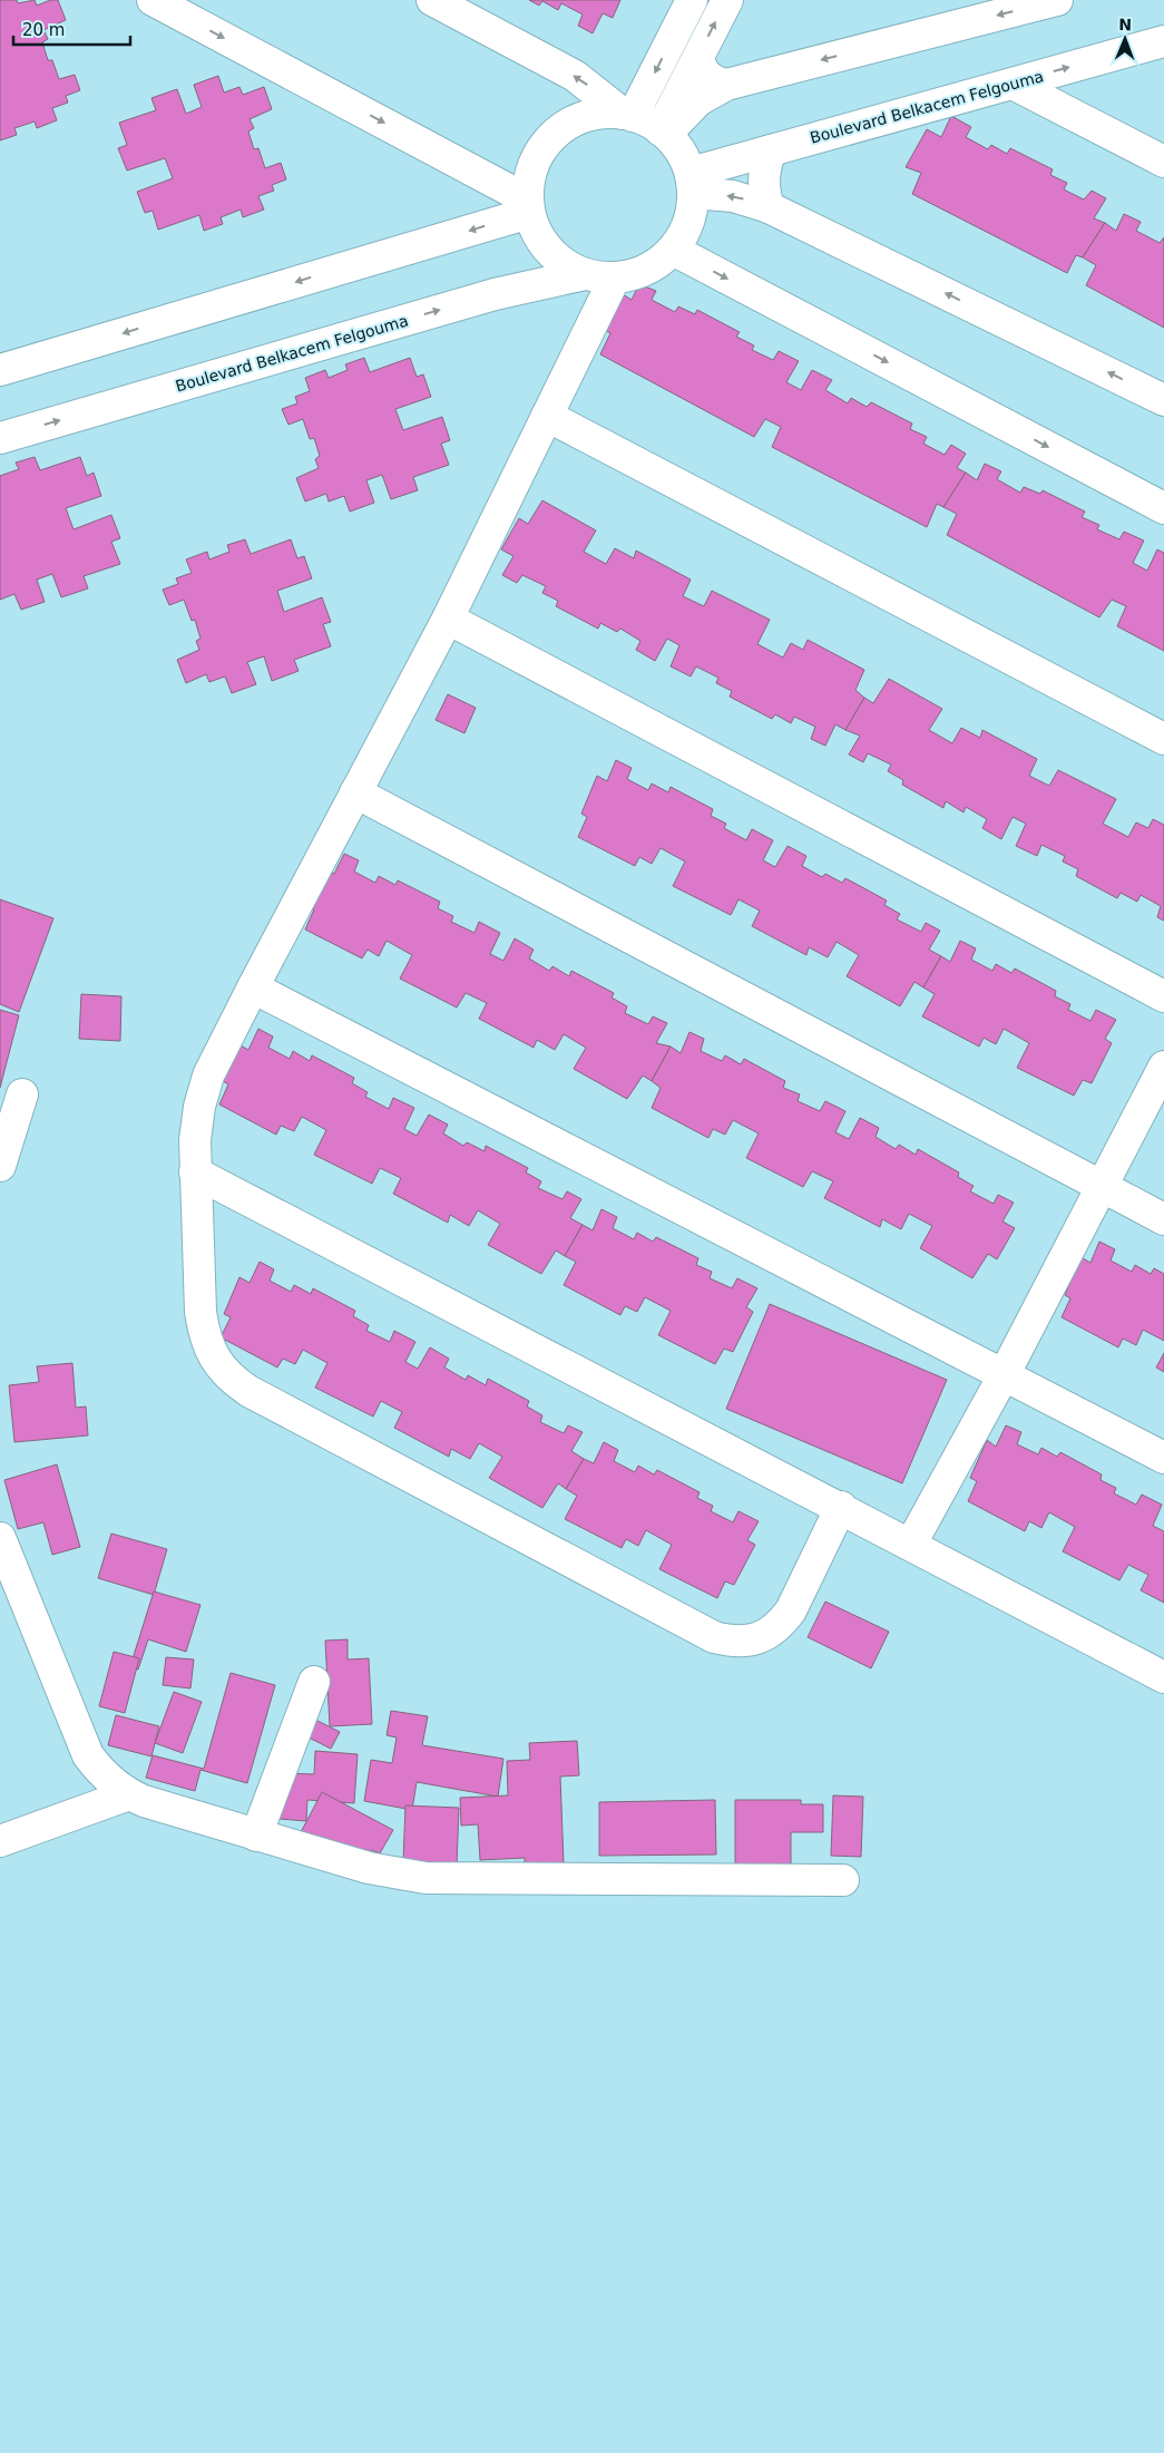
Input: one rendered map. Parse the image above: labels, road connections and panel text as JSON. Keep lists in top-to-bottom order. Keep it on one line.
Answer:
{"streets":{"street":["Boulevard Belkacem Felgouma"]},"scale_bar":"20 m","north":"top"}
